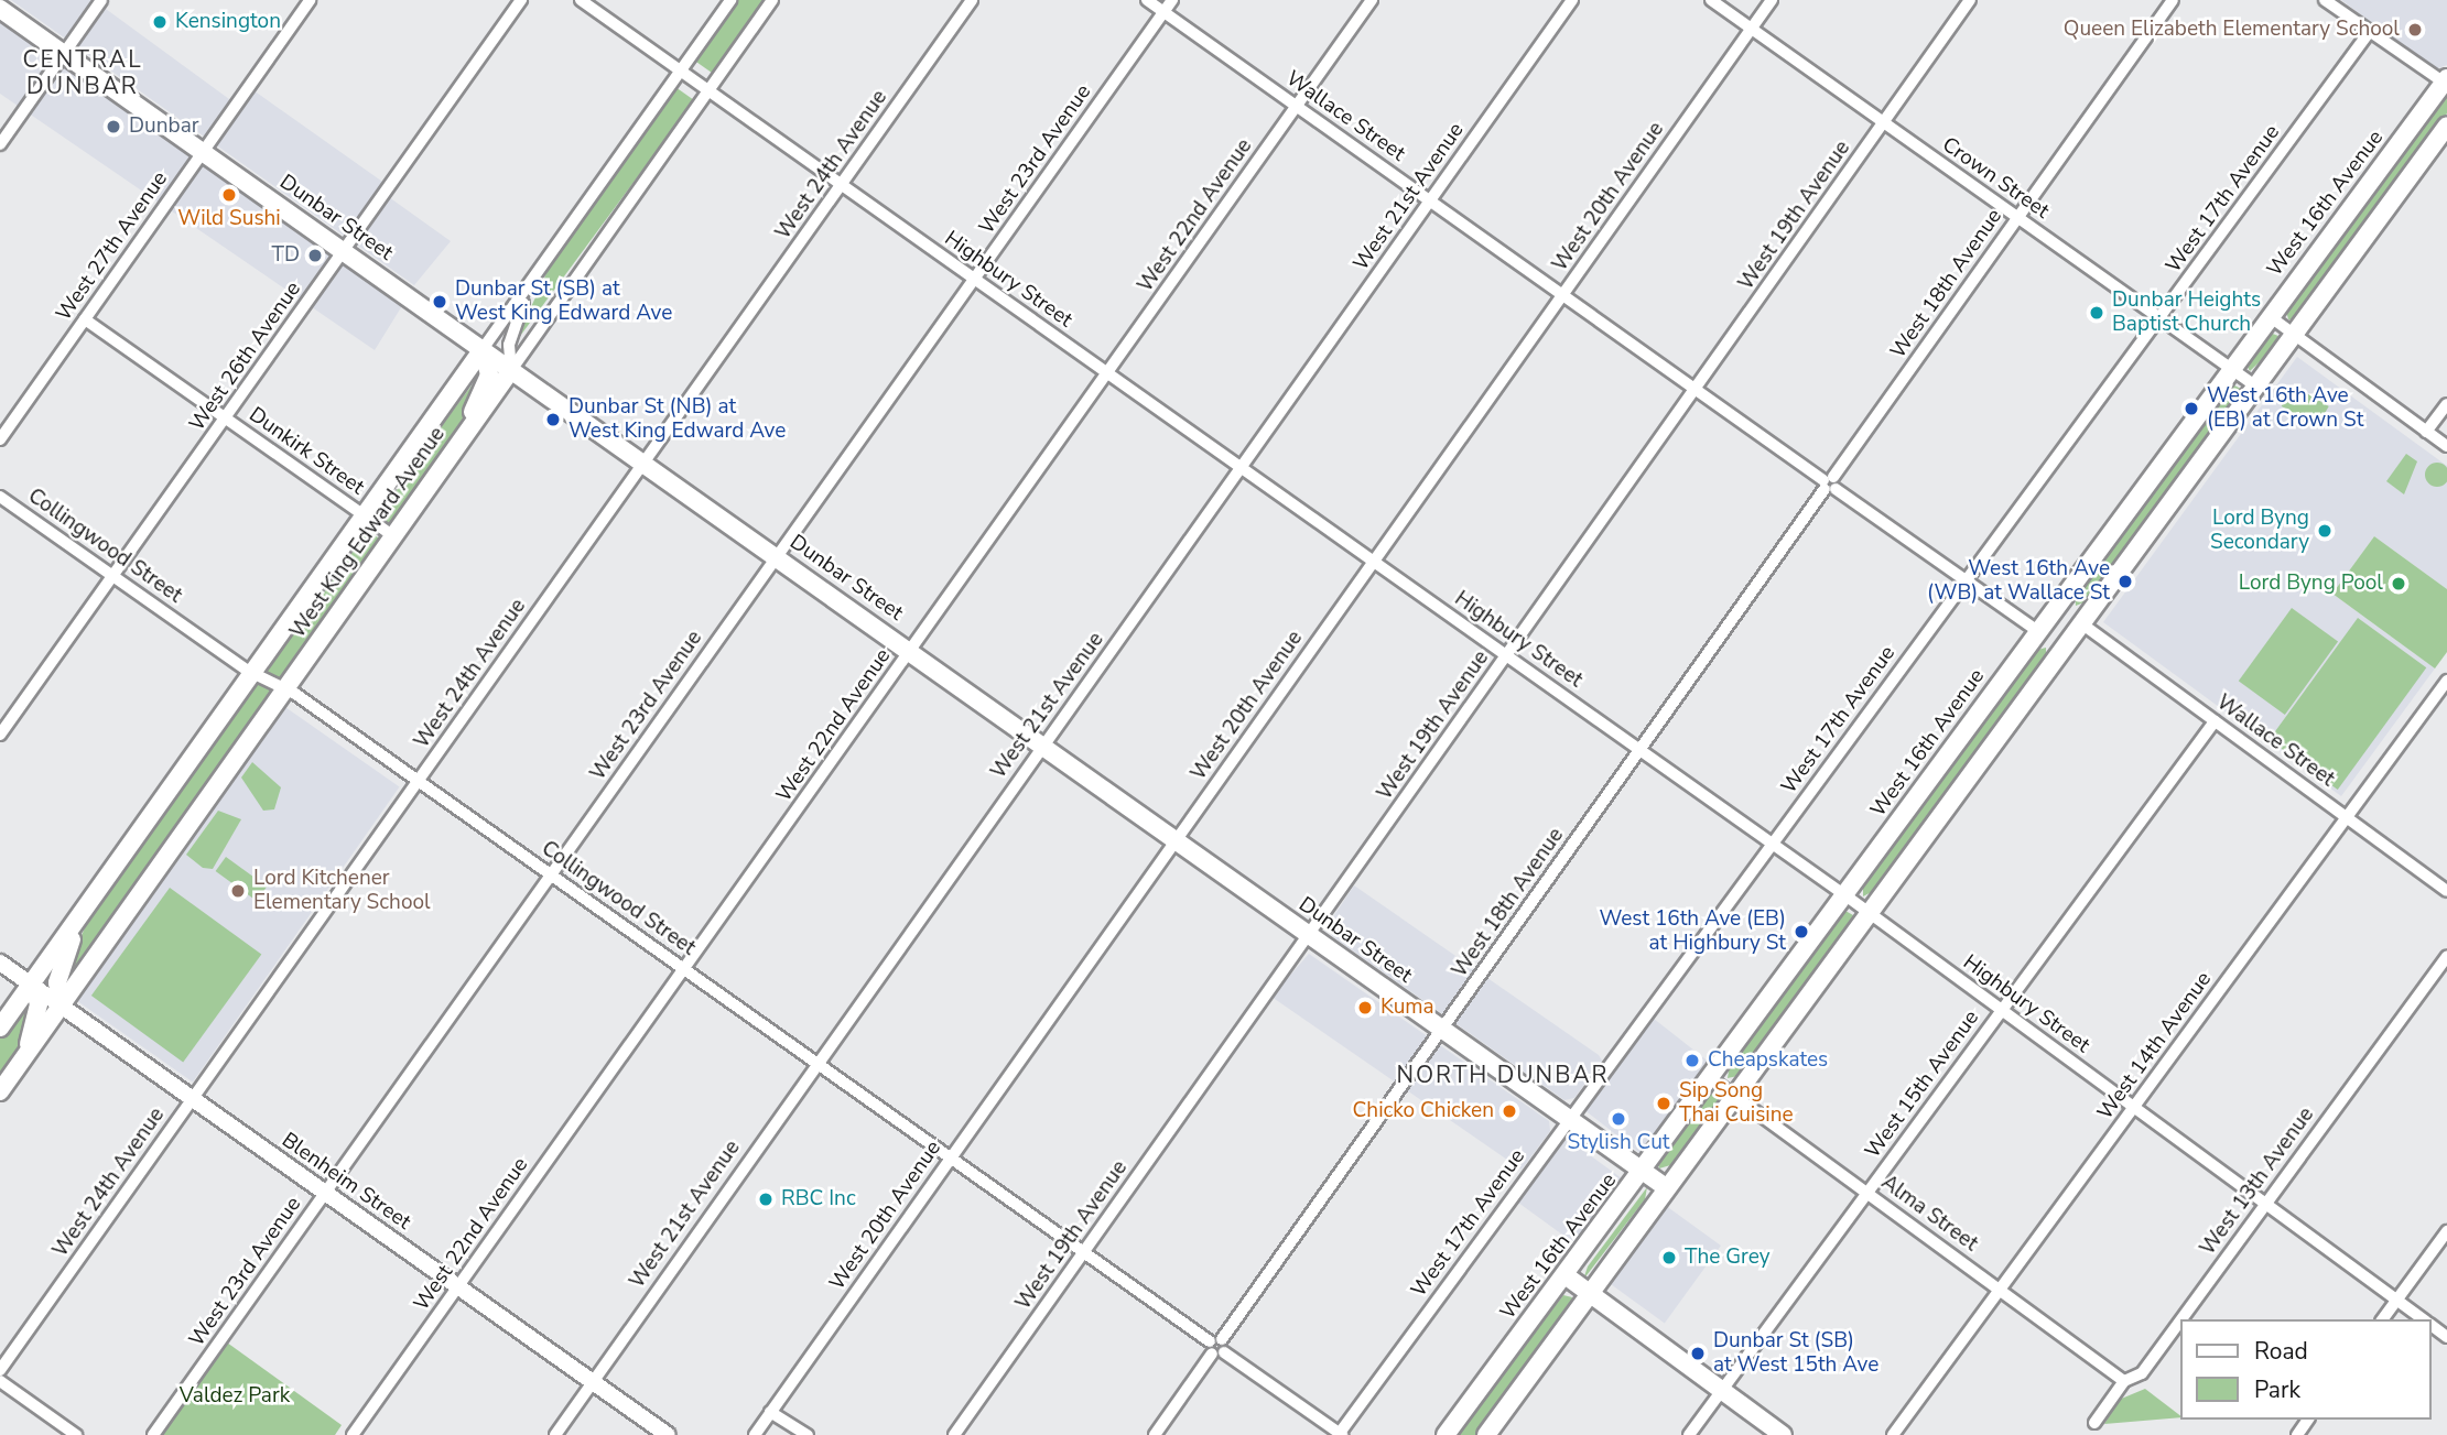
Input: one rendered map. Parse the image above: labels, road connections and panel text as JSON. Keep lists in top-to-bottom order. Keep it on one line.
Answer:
{"streets":{"main road":["West 16th Avenue","Dunbar Street","West King Edward Avenue"],"street":["Wallace Street","West 23rd Avenue","West 24th Avenue","Crown Street","West 21st Avenue","West 20th Avenue","West 17th Avenue","West 22nd Avenue","West 19th Avenue","West 27th Avenue","Highbury Street","West 18th Avenue","West 26th Avenue","Dunkirk Street","Collingwood Street","West 14th Avenue","West 15th Avenue","Blenheim Street","West 13th Avenue","Alma Street"]},"crossings":[["Wallace Street","West 23rd Avenue"],["Wallace Street","West 21st Avenue"],["Wallace Street","West 20th Avenue"],["Wallace Street","West 17th Avenue"],["Wallace Street","West 16th Avenue"],["Wallace Street","West 22nd Avenue"],["Wallace Street","West 19th Avenue"],["Wallace Street","West 18th Avenue"],["Wallace Street","West 14th Avenue"],["Wallace Street","West 15th Avenue"],["West 23rd Avenue","Dunbar Street"],["West 23rd Avenue","Highbury Street"],["West 23rd Avenue","Collingwood Street"],["West 23rd Avenue","Blenheim Street"],["West 24th Avenue","Dunbar Street"],["West 24th Avenue","Highbury Street"],["West 24th Avenue","Collingwood Street"],["West 24th Avenue","Blenheim Street"],["Crown Street","West 20th Avenue"],["Crown Street","West 17th Avenue"],["Crown Street","West 16th Avenue"],["Crown Street","West 19th Avenue"],["Crown Street","West 18th Avenue"],["West 21st Avenue","Dunbar Street"],["West 21st Avenue","Highbury Street"],["West 21st Avenue","Collingwood Street"],["West 21st Avenue","Blenheim Street"],["West 20th Avenue","Dunbar Street"],["West 20th Avenue","Highbury Street"],["West 20th Avenue","Collingwood Street"],["West 17th Avenue","Dunbar Street"],["West 17th Avenue","Highbury Street"],["West 17th Avenue","Collingwood Street"],["West 16th Avenue","Dunbar Street"],["West 16th Avenue","Highbury Street"],["West 16th Avenue","Alma Street"],["West 22nd Avenue","Dunbar Street"],["West 22nd Avenue","Highbury Street"],["West 22nd Avenue","Collingwood Street"],["West 22nd Avenue","Blenheim Street"],["West 19th Avenue","Dunbar Street"],["West 19th Avenue","Highbury Street"],["West 19th Avenue","Collingwood Street"],["Dunbar Street","West 27th Avenue"],["Dunbar Street","West 18th Avenue"],["Dunbar Street","West 26th Avenue"],["Dunbar Street","West King Edward Avenue"],["West 27th Avenue","Dunkirk Street"],["Highbury Street","West 18th Avenue"],["Highbury Street","West King Edward Avenue"],["Highbury Street","West 14th Avenue"],["Highbury Street","West 15th Avenue"],["Highbury Street","West 13th Avenue"],["West 18th Avenue","Collingwood Street"],["West 26th Avenue","Dunkirk Street"],["West 26th Avenue","Collingwood Street"],["Dunkirk Street","West King Edward Avenue"],["West King Edward Avenue","Collingwood Street"],["West King Edward Avenue","Blenheim Street"],["West 14th Avenue","Alma Street"],["West 15th Avenue","Alma Street"],["West 13th Avenue","Alma Street"]],"districts":["CENTRAL DUNBAR","NORTH DUNBAR"],"parks":["Valdez Park"],"places":["Kensington","Queen Elizabeth Elementary School","Dunbar","Wild Sushi","TD","Dunbar St (SB) at West King Edward Ave","Dunbar Heights Baptist Church","West 16th Ave (EB) at Crown St","Dunbar St (NB) at West King Edward Ave","Lord Byng Secondary","West 16th Ave (WB) at Wallace St","Lord Byng Pool","Lord Kitchener Elementary School","West 16th Ave (EB) at Highbury St","Kuma","Cheapskates","Sip Song Thai Cuisine","Chicko Chicken","Stylish Cut","RBC Inc","The Grey","Dunbar St (SB) at West 15th Ave"],"legend":["Road","Park"]}
